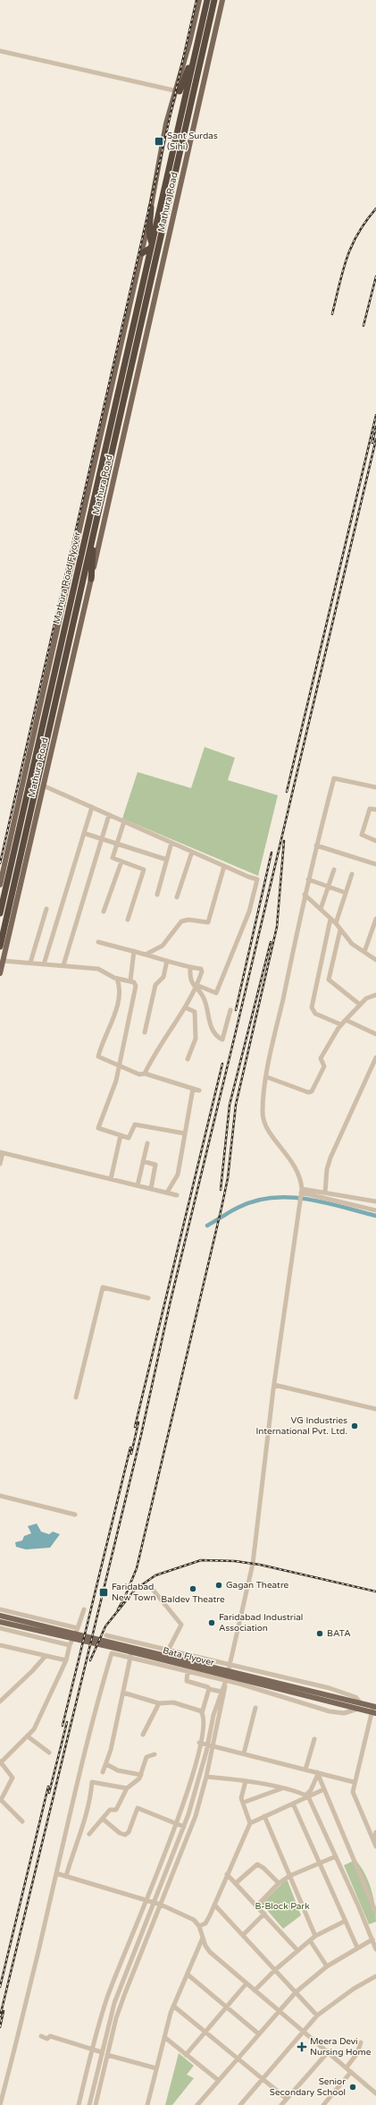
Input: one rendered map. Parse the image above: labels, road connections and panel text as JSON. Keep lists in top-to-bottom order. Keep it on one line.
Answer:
{"streets":{"highway":["Mathura Road","Mathura Road Flyover"],"main road":["Bata Flyover"]},"crossings":[["Mathura Road","Mathura Road Flyover"]],"parks":["B-Block Park"],"places":{"transit":["Sant Surdas (Sihi)","Faridabad New Town"],"other":["VG Industries International Pvt. Ltd.","Gagan Theatre","Baldev Theatre","Faridabad Industrial Association","BATA","Senior Secondary School"],"health":["Meera Devi Nursing Home"]}}
